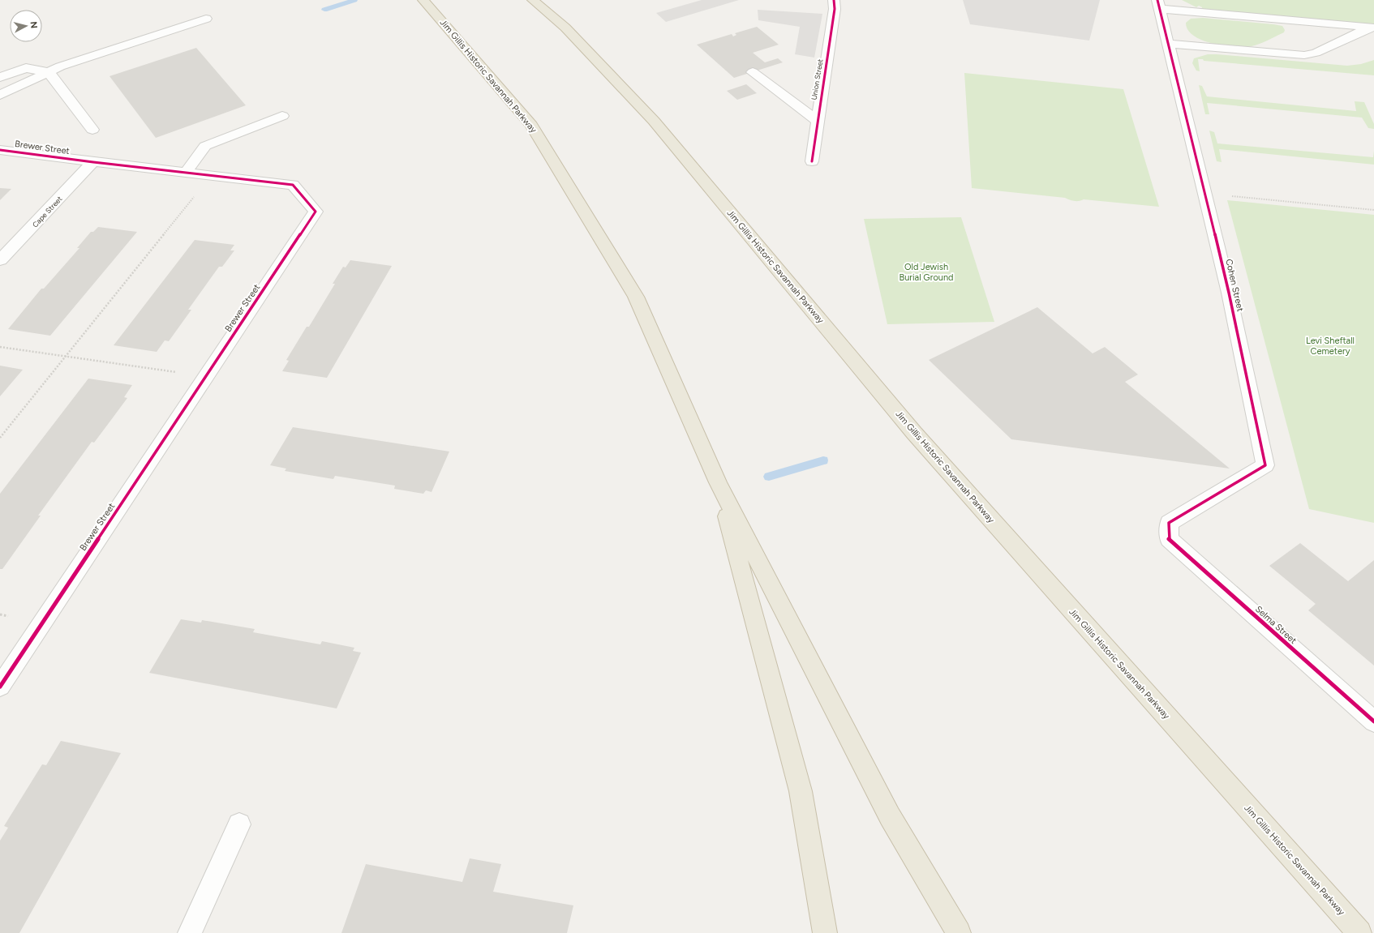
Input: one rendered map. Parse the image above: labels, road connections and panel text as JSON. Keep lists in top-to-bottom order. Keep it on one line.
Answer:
{"streets":{"highway":["Jim Gillis Historic Savannah Parkway"],"street":["Union Street","Brewer Street","Cape Street","Cohen Street","Selma Street"]},"crossings":[["Brewer Street","Cape Street"],["Cohen Street","Selma Street"]],"parks":["Old Jewish Burial Ground","Levi Sheftall Cemetery"],"north":"right"}
